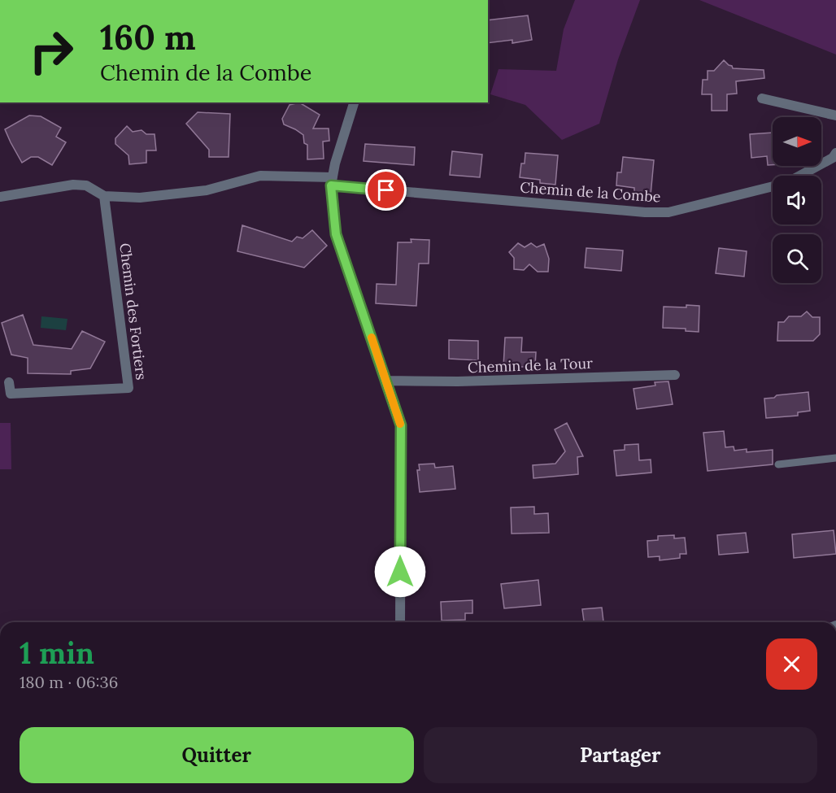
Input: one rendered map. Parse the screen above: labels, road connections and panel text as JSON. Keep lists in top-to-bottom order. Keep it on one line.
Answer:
{"streets":{"street":["Chemin de la Combe","Chemin des Fortiers","Chemin de la Tour"]},"crossings":[["Chemin de la Combe","Chemin des Fortiers"]],"north":"right","page":{"turn":["160 m","Chemin de la Combe"],"heading":["1 min","180 m · 06:36"],"buttons":["Quitter","Partager"]}}
